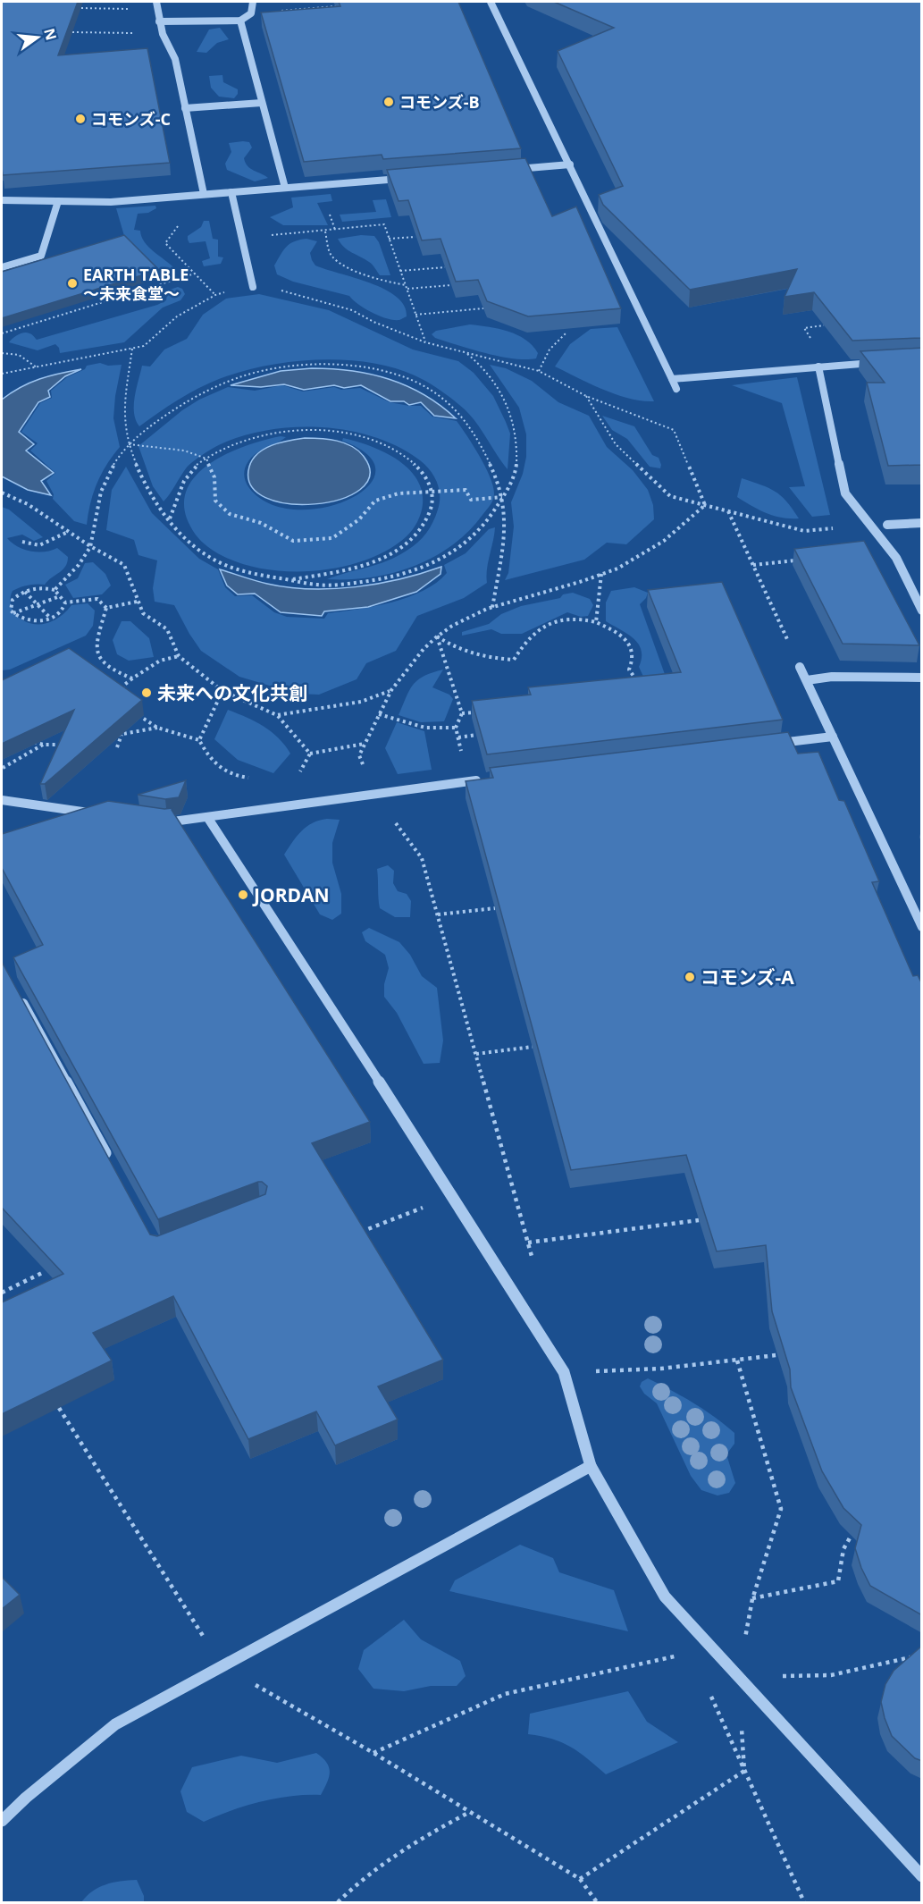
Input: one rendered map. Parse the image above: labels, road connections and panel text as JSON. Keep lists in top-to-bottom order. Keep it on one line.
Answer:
{"places":["コモンズ-B","コモンズ-C","EARTH TABLE 〜未来食堂〜","未来への文化共創","JORDAN","コモンズ-A"],"north":"right"}
